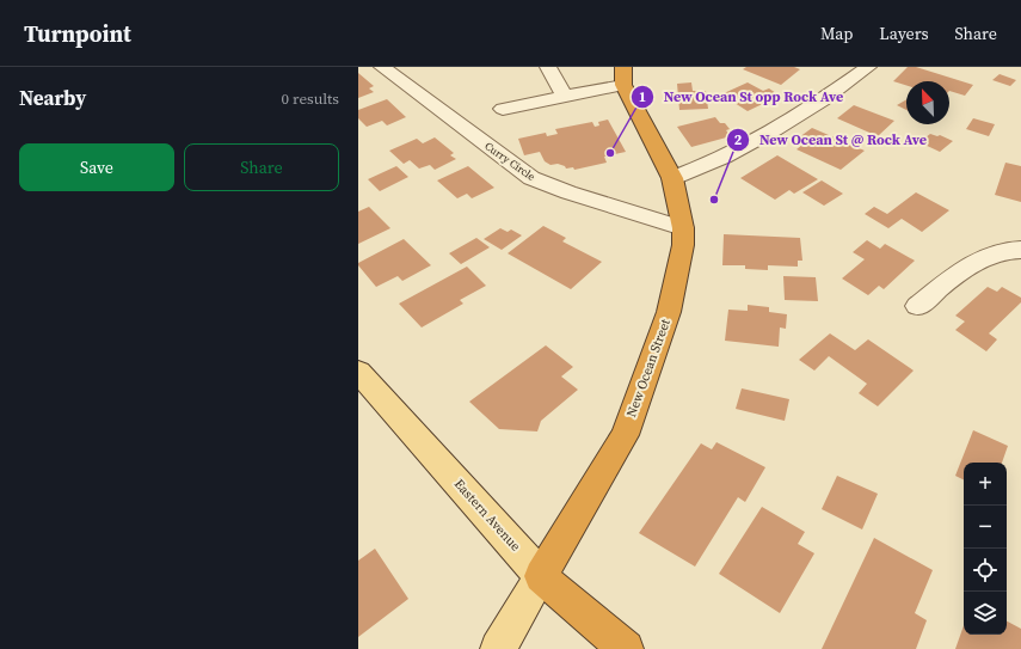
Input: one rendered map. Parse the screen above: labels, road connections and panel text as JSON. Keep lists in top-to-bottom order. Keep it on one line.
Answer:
{"streets":{"highway":["New Ocean Street","Eastern Avenue"],"street":["Curry Circle"]},"crossings":[["Curry Circle","New Ocean Street"],["New Ocean Street","Eastern Avenue"]],"places":["New Ocean St opp Rock Ave","New Ocean St @ Rock Ave"],"north":"top left","page":{"header":"Turnpoint","nav":["Map","Layers","Share"],"heading":["Nearby","0 results"],"buttons":["Save","Share"],"map_buttons":["+","−"]}}
